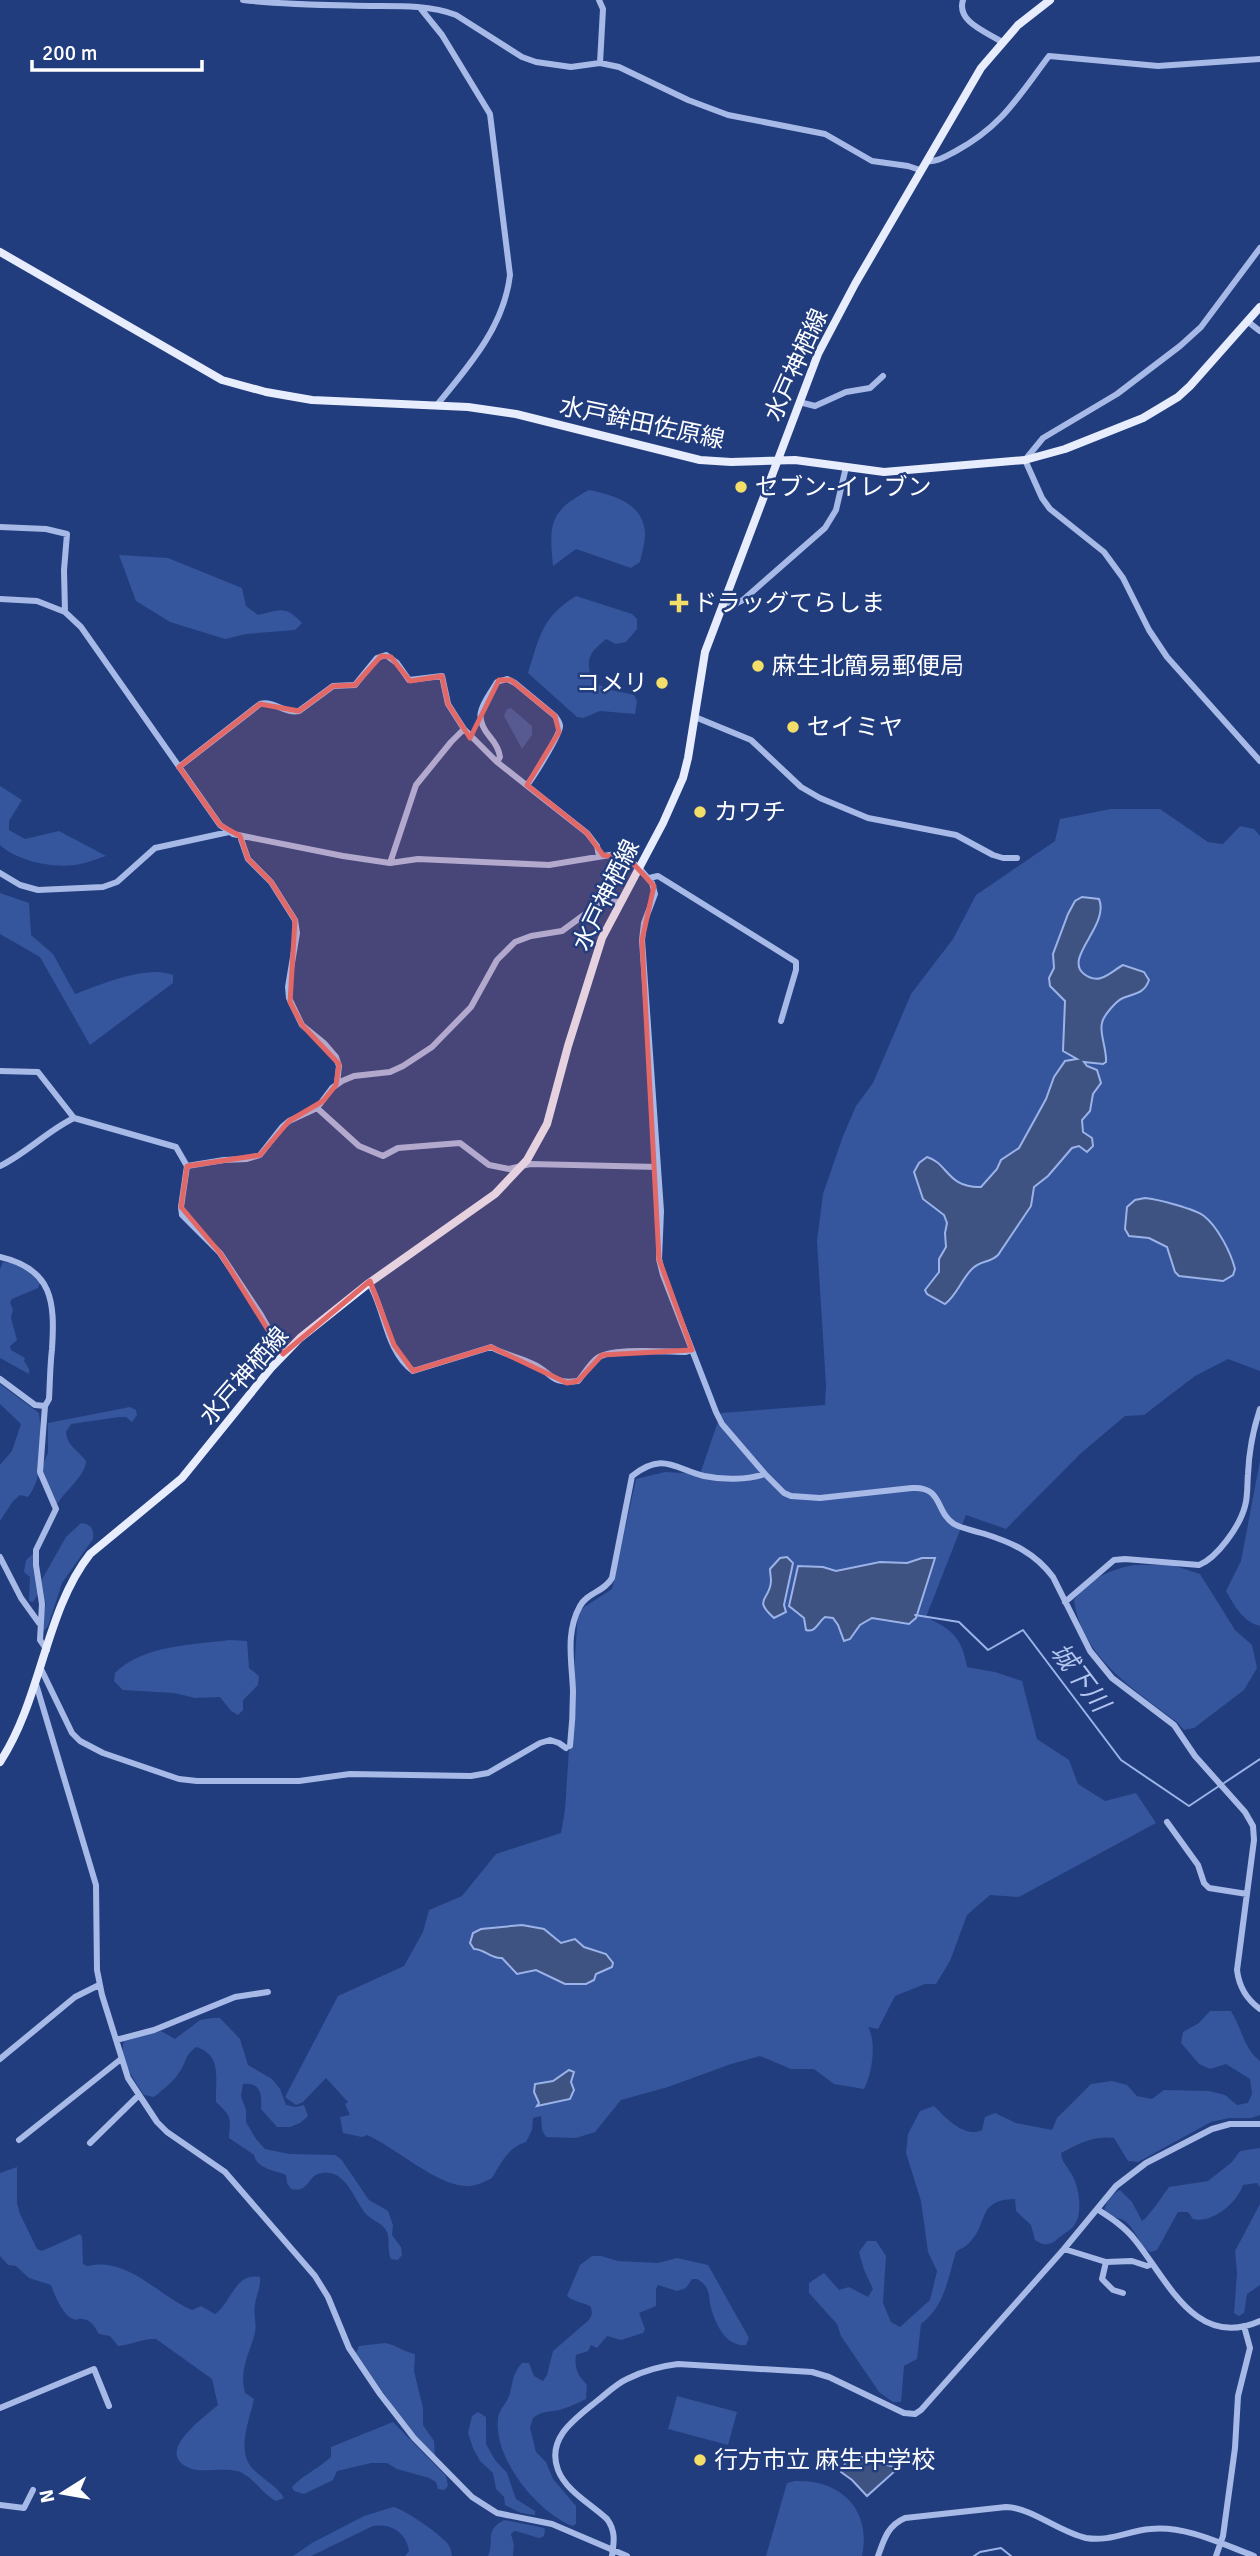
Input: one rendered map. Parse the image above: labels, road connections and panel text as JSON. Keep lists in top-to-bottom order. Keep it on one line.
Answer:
{"streets":{"main road":["水戸神栖線","水戸鉾田佐原線"]},"crossings":[["水戸神栖線","水戸鉾田佐原線"]],"water":["城下川"],"places":{"other":["セブン-イレブン","麻生北簡易郵便局","コメリ","セイミヤ","カワチ","行方市立 麻生中学校"],"health":["ドラッグてらしま"]},"scale_bar":"200 m","north":"left"}
